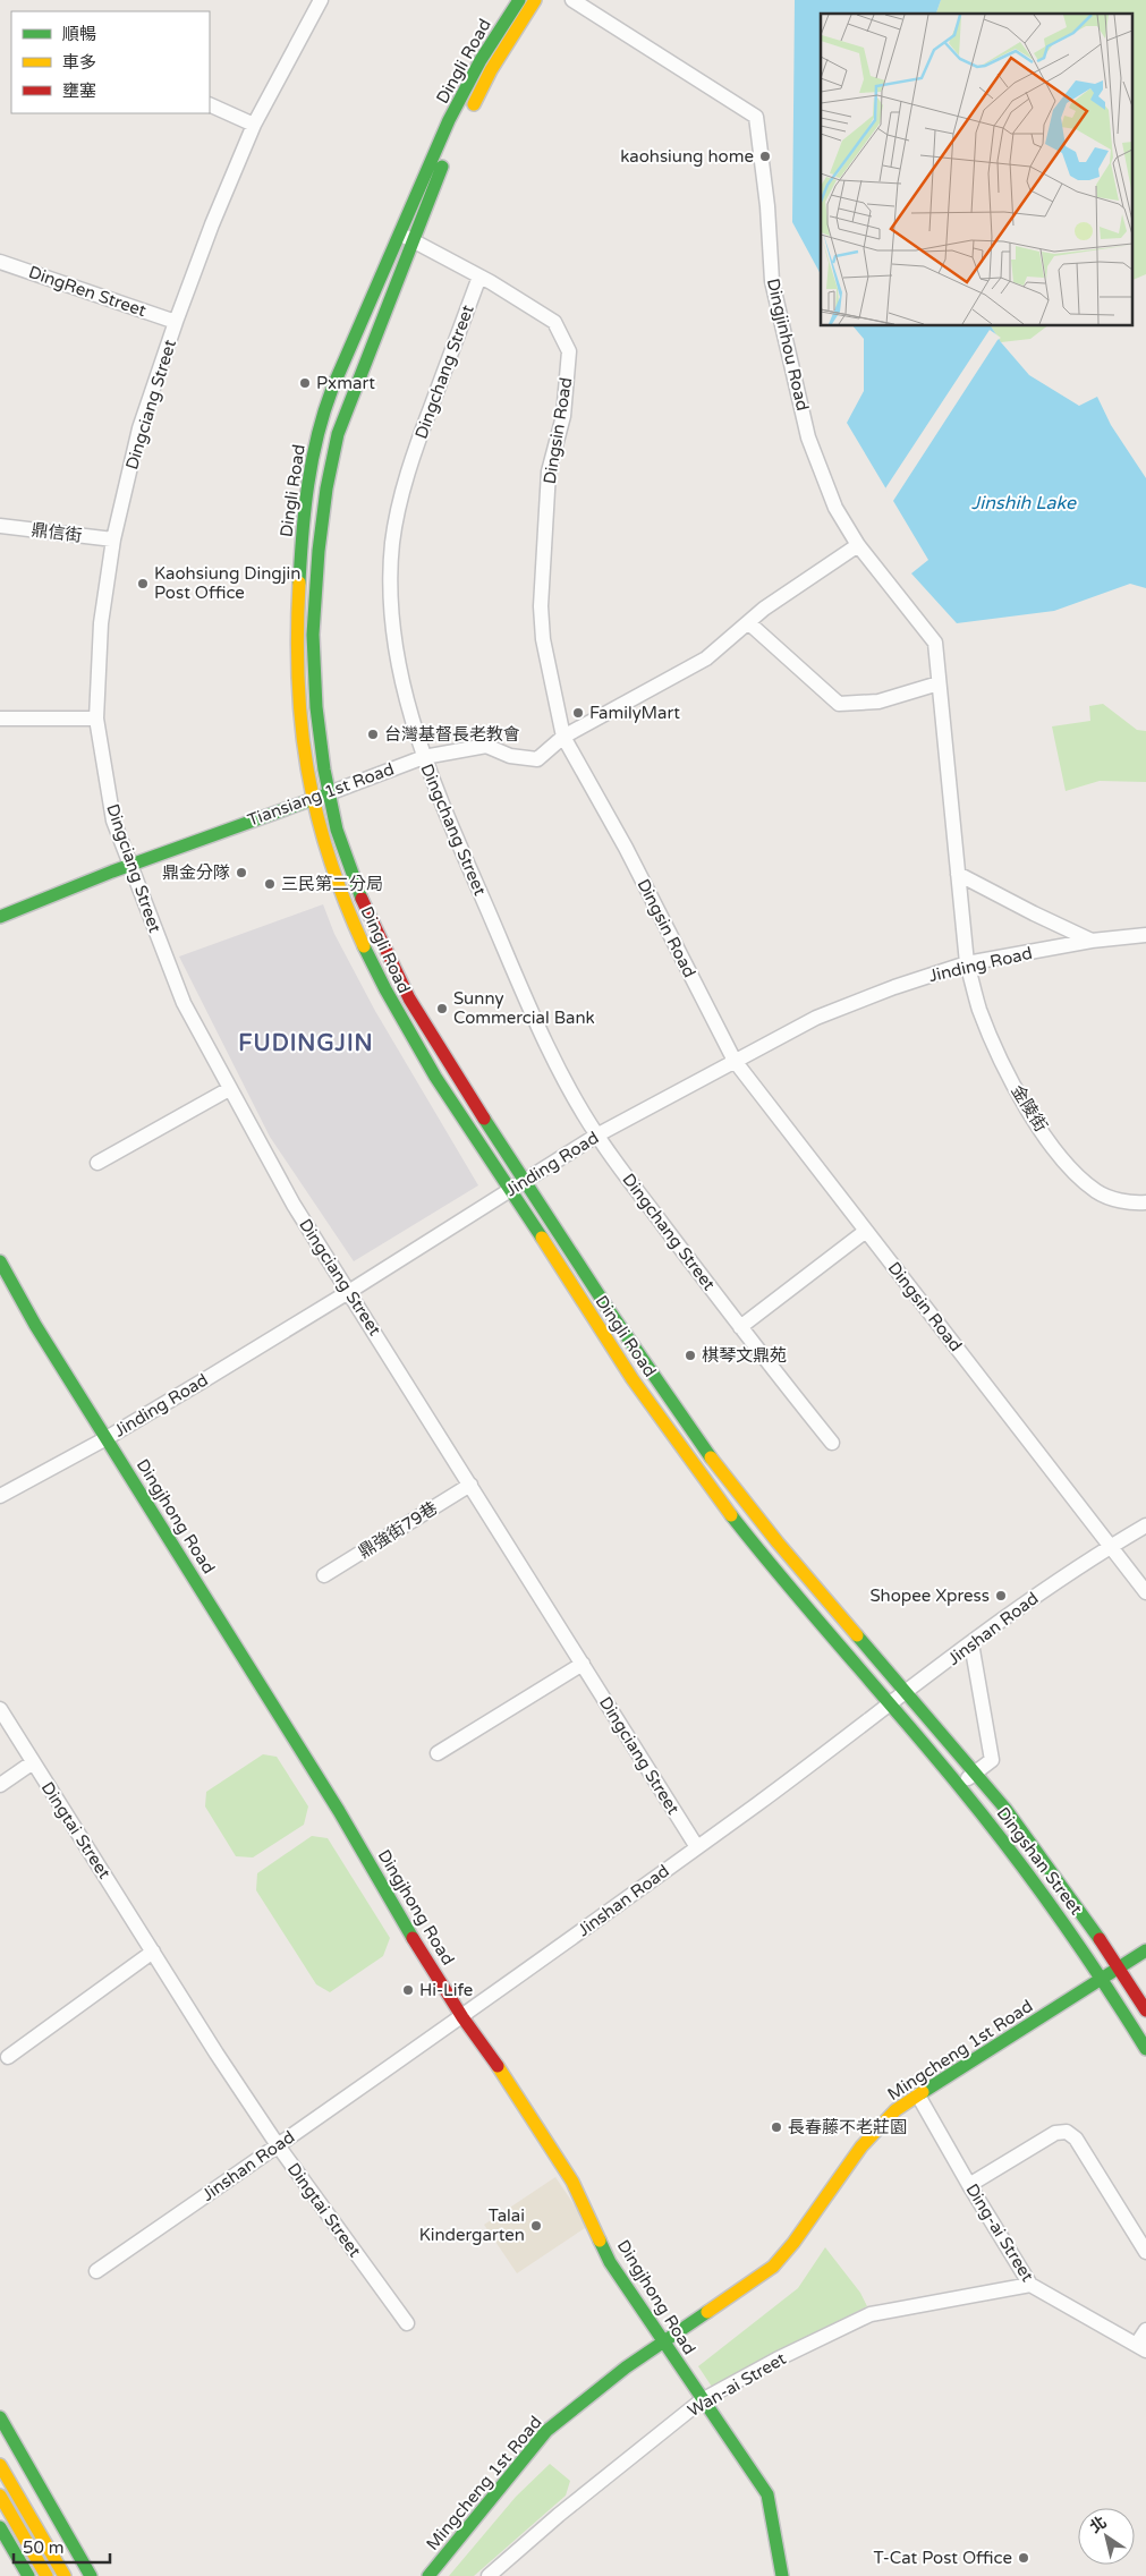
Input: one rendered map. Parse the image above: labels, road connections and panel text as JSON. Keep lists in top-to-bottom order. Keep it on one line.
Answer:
{"streets":{"street":["Dingli Road","DingRen Street","Dingjinhou Road","Dingchang Street","Dingciang Street","Dingsin Road","鼎信街","Tiansiang 1st Road","Jinding Road","金陵街","Dingjhong Road","鼎強街79巷","Jinshan Road","Dingtai Street","Dingshan Street","Mingcheng 1st Road","Ding-ai Street","Wan-ai Street"]},"crossings":[["Dingli Road","Dingsin Road"],["Dingli Road","Tiansiang 1st Road"],["Dingli Road","Jinding Road"],["Dingli Road","Jinshan Road"],["Dingli Road","Dingshan Street"],["DingRen Street","Dingciang Street"],["Dingjinhou Road","Tiansiang 1st Road"],["Dingjinhou Road","金陵街"],["Dingchang Street","Dingsin Road"],["Dingchang Street","Tiansiang 1st Road"],["Dingchang Street","Jinding Road"],["Dingciang Street","鼎信街"],["Dingciang Street","Tiansiang 1st Road"],["Dingciang Street","Jinding Road"],["Dingciang Street","鼎強街79巷"],["Dingciang Street","Jinshan Road"],["Dingsin Road","Tiansiang 1st Road"],["Dingsin Road","Jinding Road"],["Dingsin Road","Jinshan Road"],["Jinding Road","金陵街"],["Jinding Road","Dingjhong Road"],["Dingjhong Road","Jinshan Road"],["Dingjhong Road","Mingcheng 1st Road"],["Dingjhong Road","Wan-ai Street"],["Jinshan Road","Dingtai Street"],["Jinshan Road","Dingshan Street"],["Dingshan Street","Mingcheng 1st Road"],["Mingcheng 1st Road","Ding-ai Street"],["Ding-ai Street","Wan-ai Street"]],"districts":["FUDINGJIN"],"water":["Jinshih Lake"],"places":["kaohsiung home","Pxmart","Kaohsiung Dingjin Post Office","FamilyMart","台灣基督長老教會","鼎金分隊","三民第二分局","Sunny Commercial Bank","棋琴文鼎苑","Shopee Xpress","Hi-Life","長春藤不老莊園","Talai Kindergarten","T-Cat Post Office"],"legend":["順暢","車多","壅塞"],"scale_bar":"50 m","north":"top left"}
